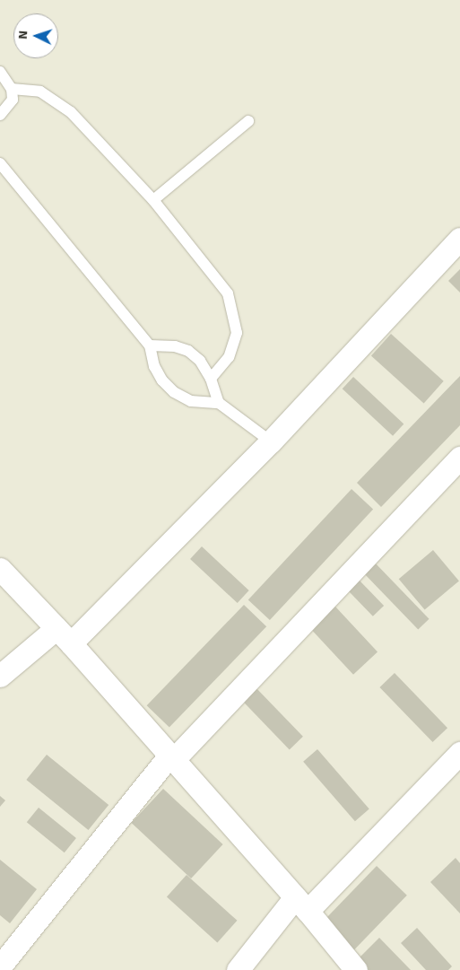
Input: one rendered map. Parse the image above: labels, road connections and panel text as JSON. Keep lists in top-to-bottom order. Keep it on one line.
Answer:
{"north":"left"}
